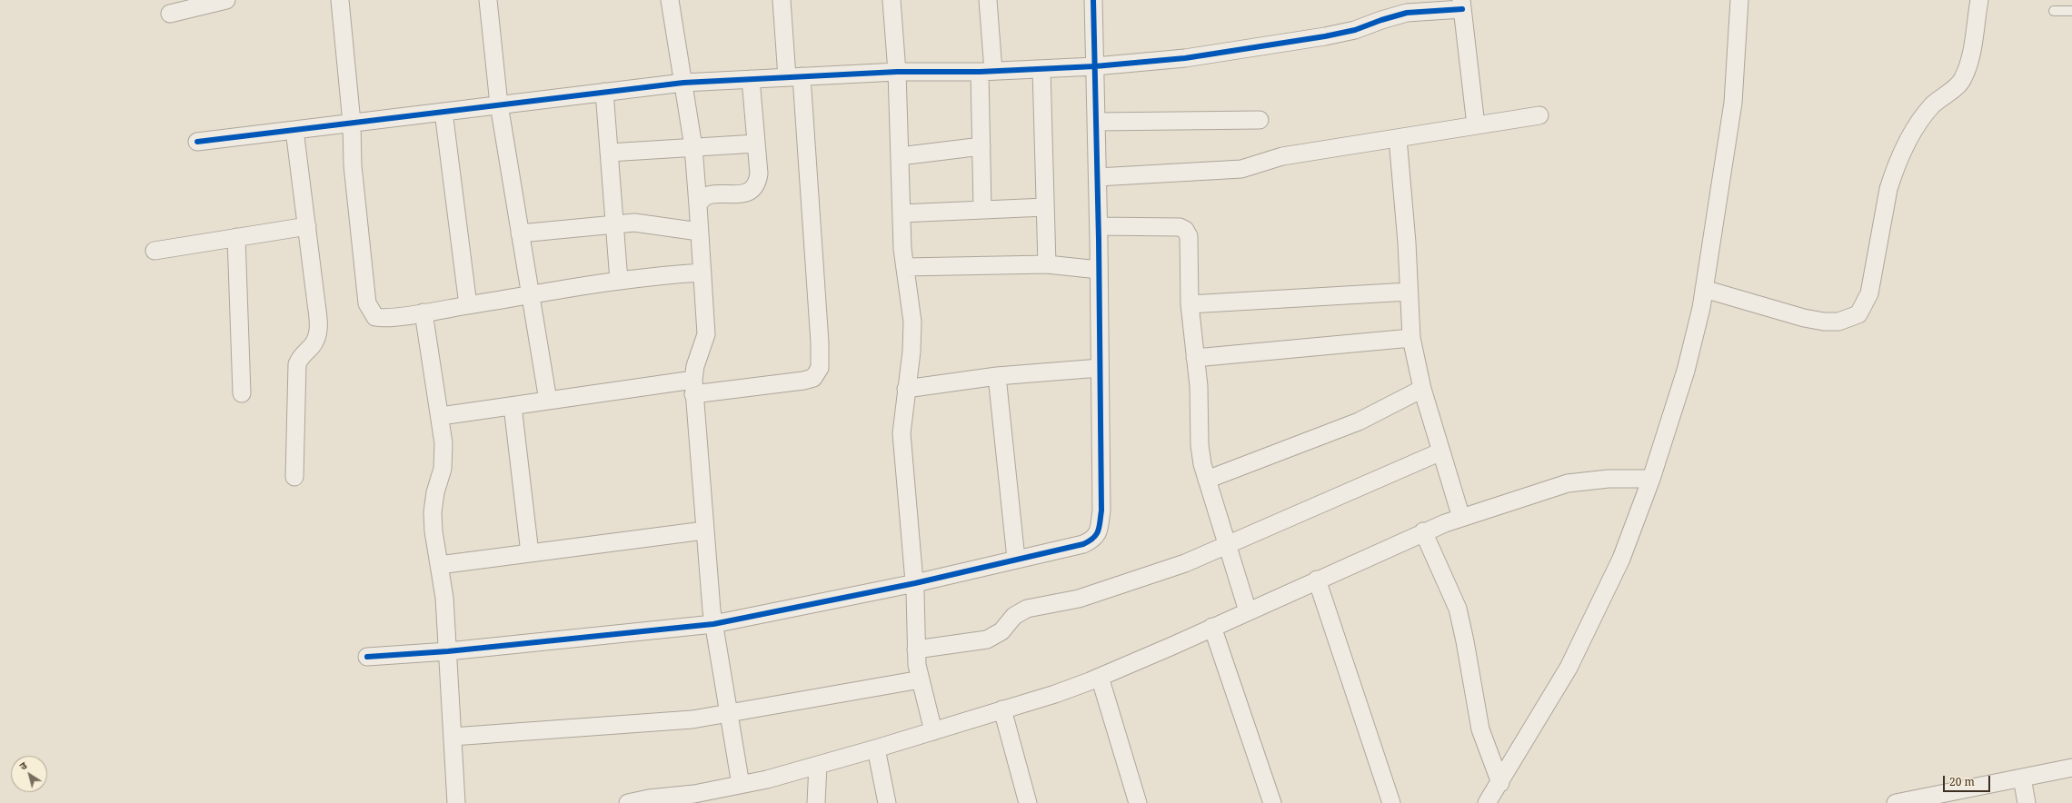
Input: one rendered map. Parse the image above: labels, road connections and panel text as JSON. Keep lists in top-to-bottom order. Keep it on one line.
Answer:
{"scale_bar":"20 m","north":"top left"}
